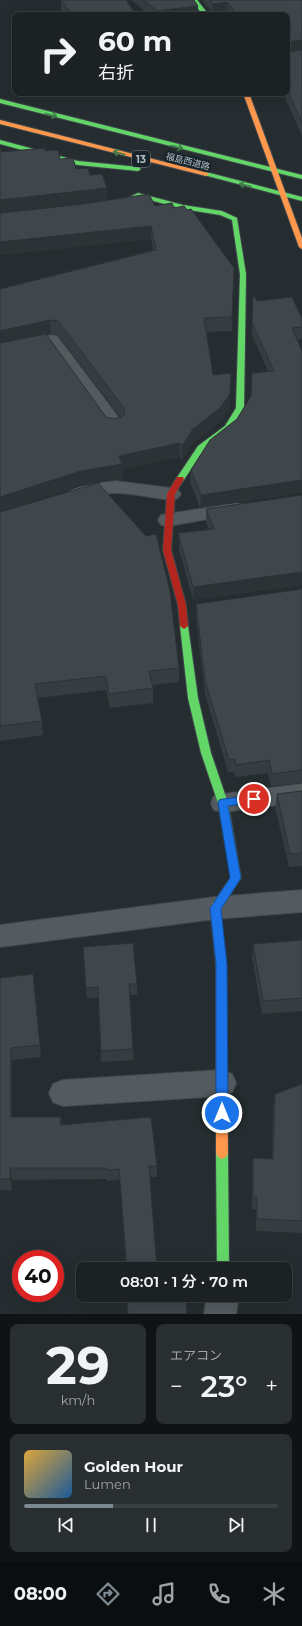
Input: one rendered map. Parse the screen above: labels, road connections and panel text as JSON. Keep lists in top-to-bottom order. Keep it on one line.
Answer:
{"streets":{"main road":["13","福島西道路"]},"page":{"turn":["60 m","右折"],"limit":"40","trip":"08:01 · 1 分 · 70 m","tile":[["29","km/h"],"エアコン"],"heat":["−","23°","+"],"song":["Golden Hour","Lumen"],"tabs":"08:00"}}
